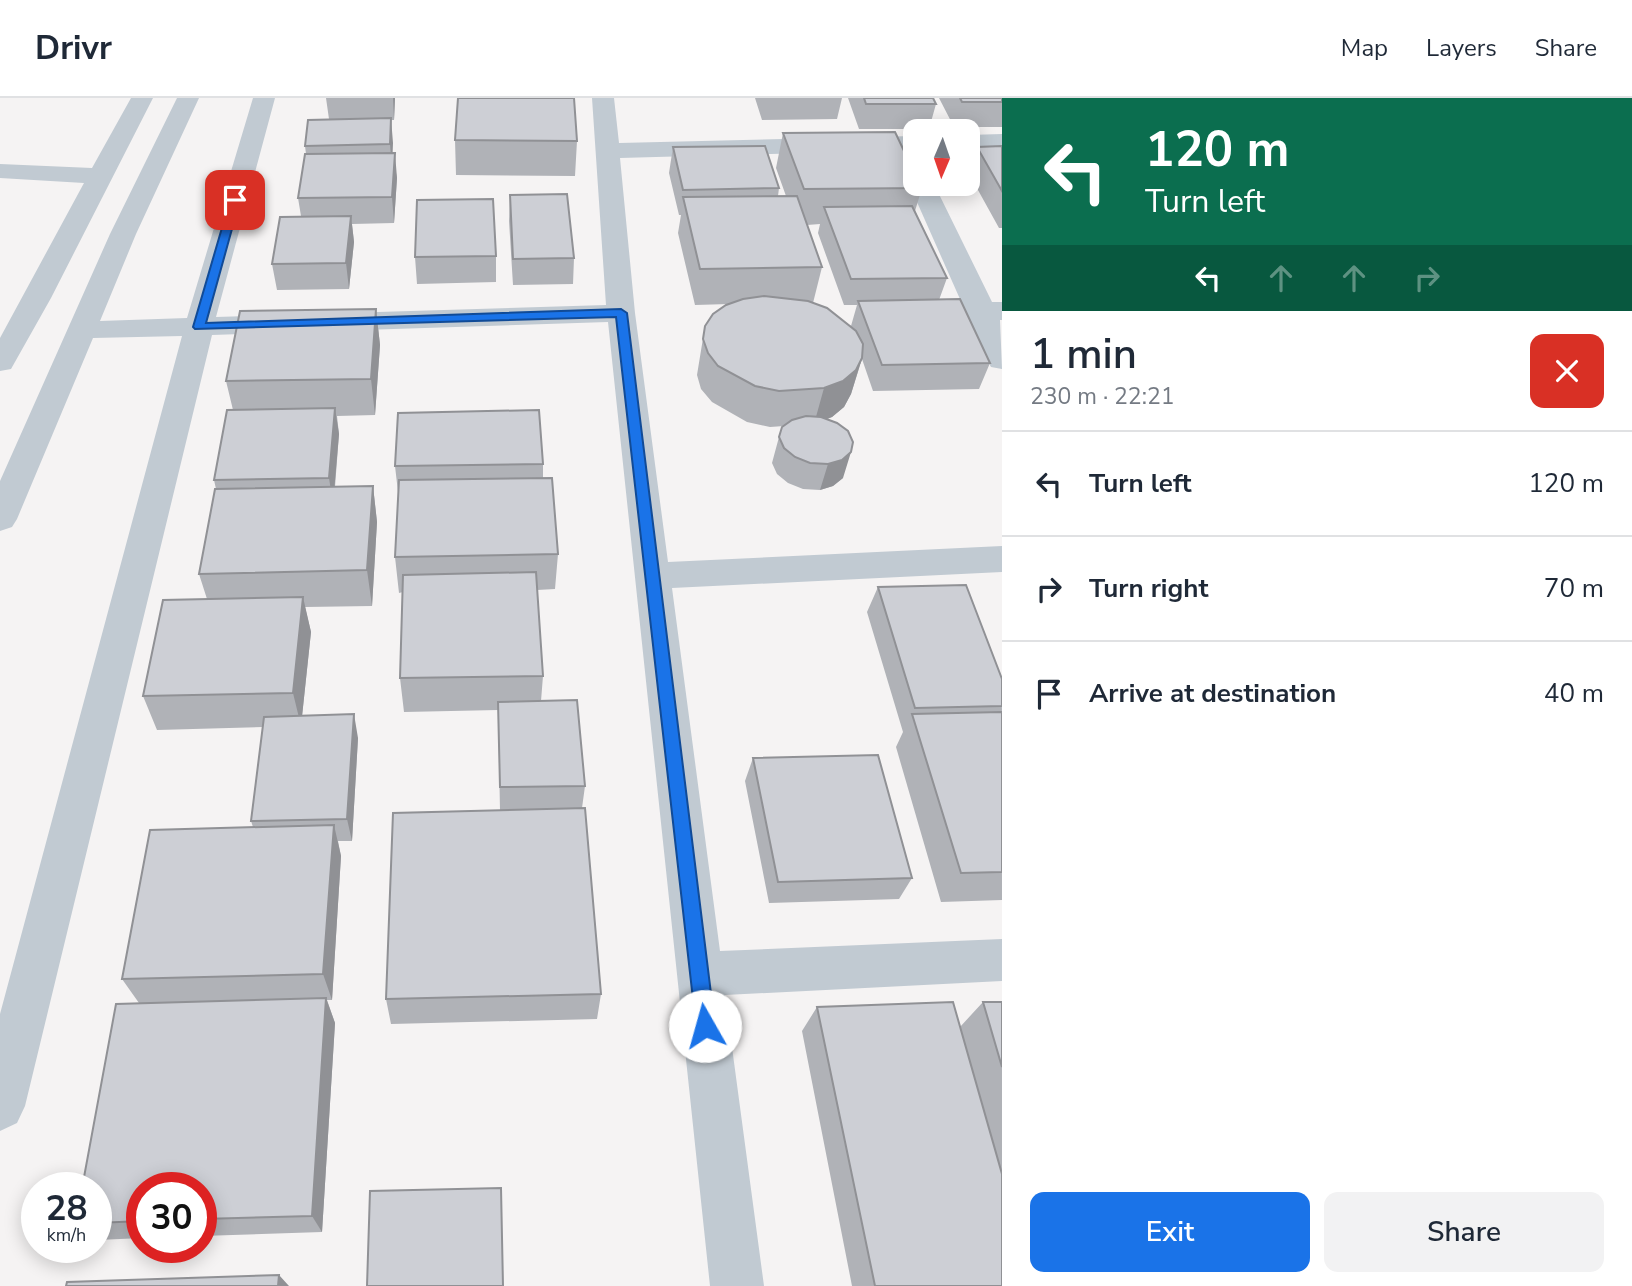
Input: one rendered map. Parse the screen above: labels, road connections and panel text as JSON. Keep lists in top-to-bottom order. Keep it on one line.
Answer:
{"north":"bottom","page":{"header":"Drivr","nav":["Map","Layers","Share"],"turn":["120 m","Turn left"],"heading":["1 min","230 m · 22:21"],"list":[{"name":"Turn left","value":"120 m"},{"name":"Turn right","value":"70 m"},{"name":"Arrive at destination","value":"40 m"}],"speed":"28 km/h","limit":"30","buttons":["Exit","Share"]}}
